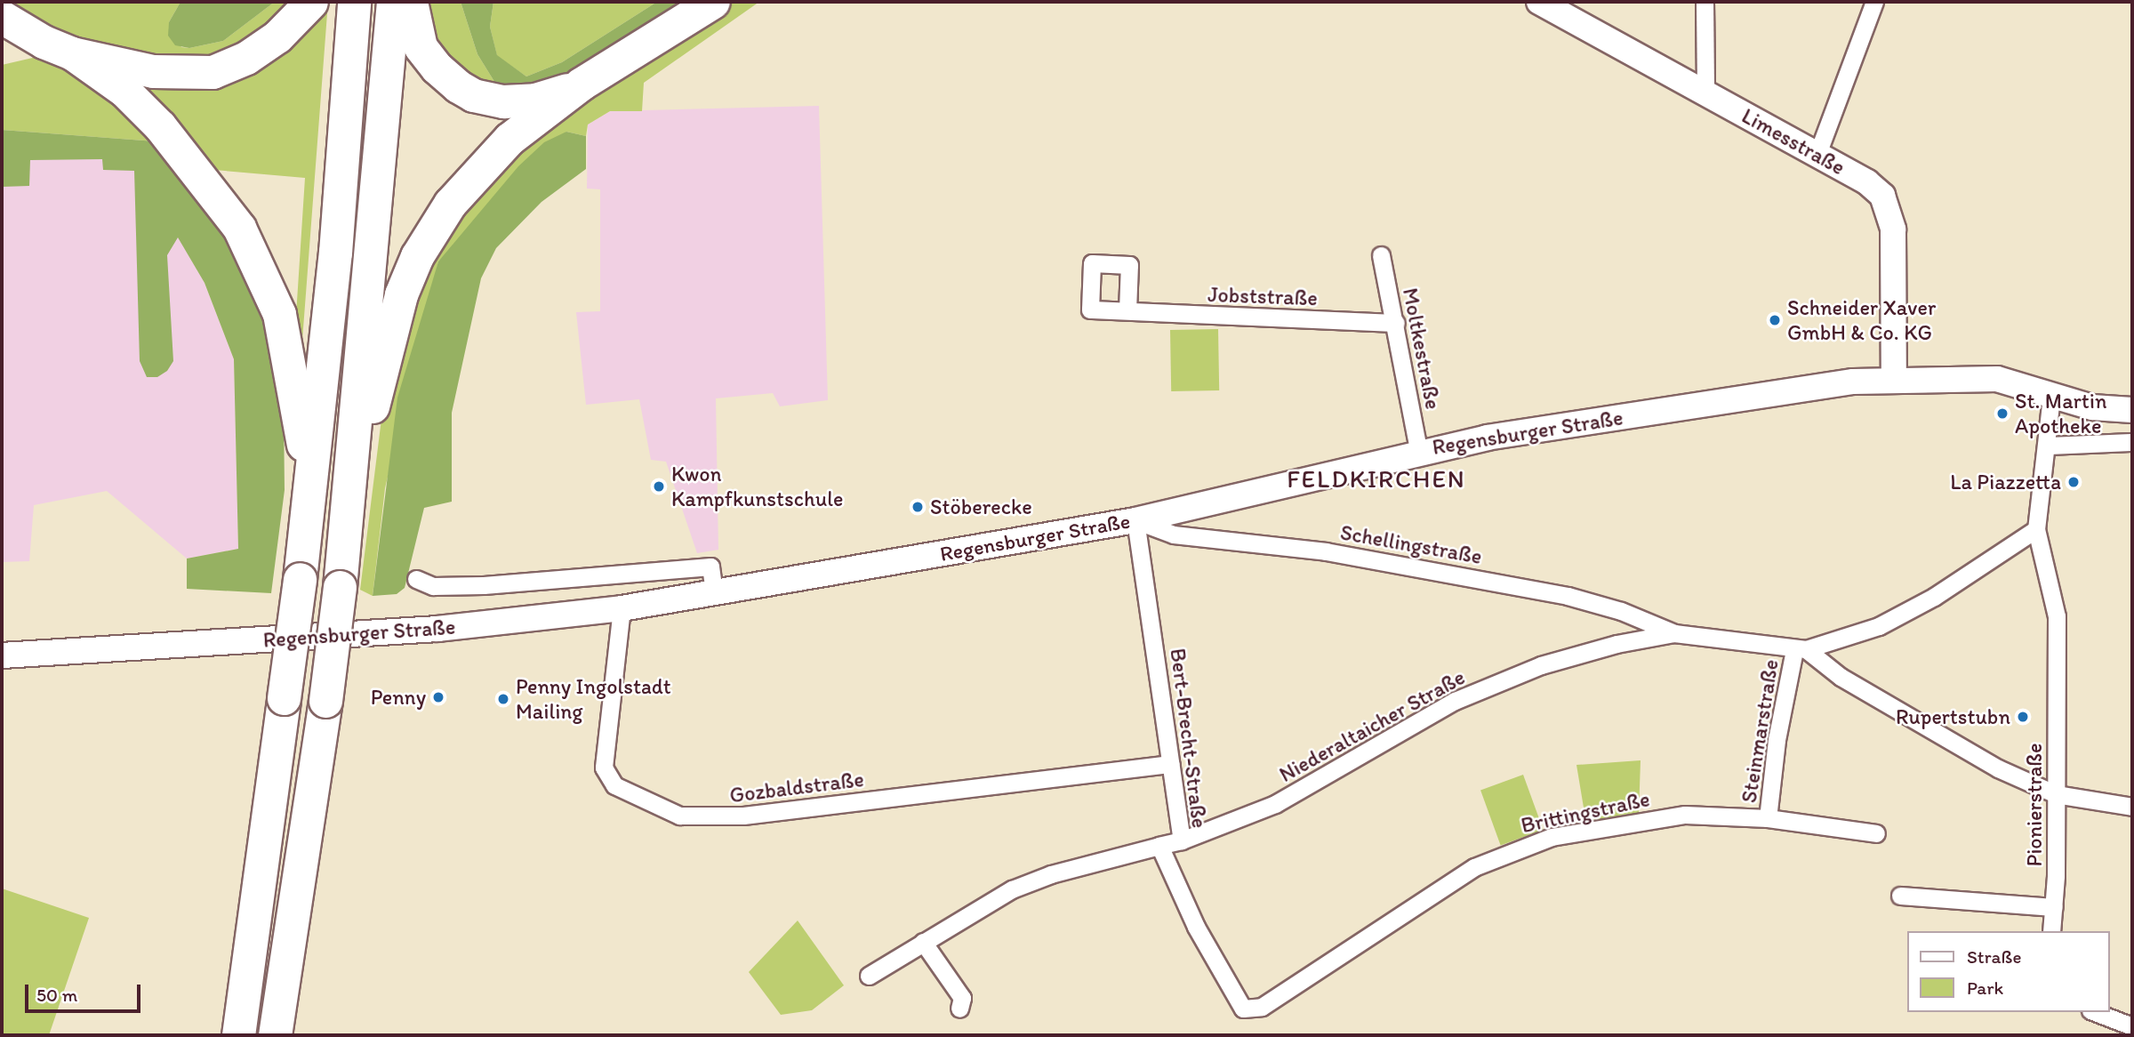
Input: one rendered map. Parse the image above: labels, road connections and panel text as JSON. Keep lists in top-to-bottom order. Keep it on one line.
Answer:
{"streets":{"street":["Limesstraße","Jobststraße","Moltkestraße","Regensburger Straße","Schellingstraße","Niederaltaicher Straße","Steinmarstraße","Bert-Brecht-Straße","Gozbaldstraße","Pionierstraße","Brittingstraße"]},"crossings":[["Limesstraße","Regensburger Straße"],["Jobststraße","Moltkestraße"],["Moltkestraße","Regensburger Straße"],["Regensburger Straße","Schellingstraße"],["Regensburger Straße","Bert-Brecht-Straße"],["Regensburger Straße","Gozbaldstraße"],["Schellingstraße","Niederaltaicher Straße"],["Schellingstraße","Bert-Brecht-Straße"],["Niederaltaicher Straße","Steinmarstraße"],["Niederaltaicher Straße","Bert-Brecht-Straße"],["Niederaltaicher Straße","Pionierstraße"],["Steinmarstraße","Brittingstraße"],["Bert-Brecht-Straße","Gozbaldstraße"],["Bert-Brecht-Straße","Brittingstraße"]],"districts":["FELDKIRCHEN"],"places":["Schneider Xaver GmbH & Co. KG","St. Martin Apotheke","La Piazzetta","Kwon Kampfkunstschule","Stöberecke","Penny","Penny Ingolstadt Mailing","Rupertstubn"],"legend":["Straße","Park"],"scale_bar":"50 m"}
